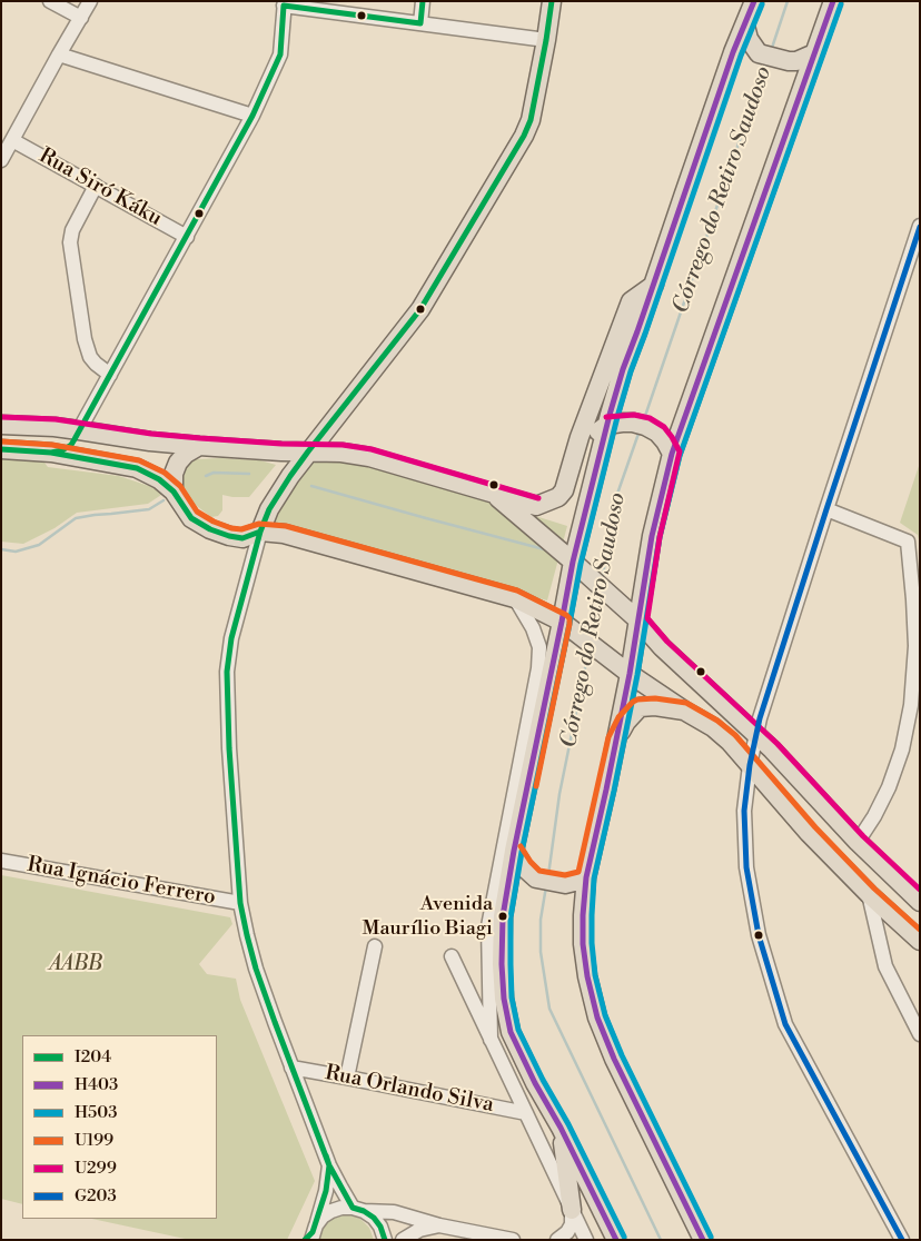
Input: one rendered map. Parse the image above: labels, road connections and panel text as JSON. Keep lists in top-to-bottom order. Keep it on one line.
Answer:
{"streets":{"street":["Rua Siró Káku","Rua Ignácio Ferrero","Rua Orlando Silva"]},"water":["Córrego do Retiro Saudoso"],"parks":["AABB"],"places":["Avenida Maurílio Biagi"],"lines":["transit line I204","transit line H403","transit line H503","transit line G203","transit line U299","transit line U199"],"legend":["I204","H403","H503","U199","U299","G203"]}
